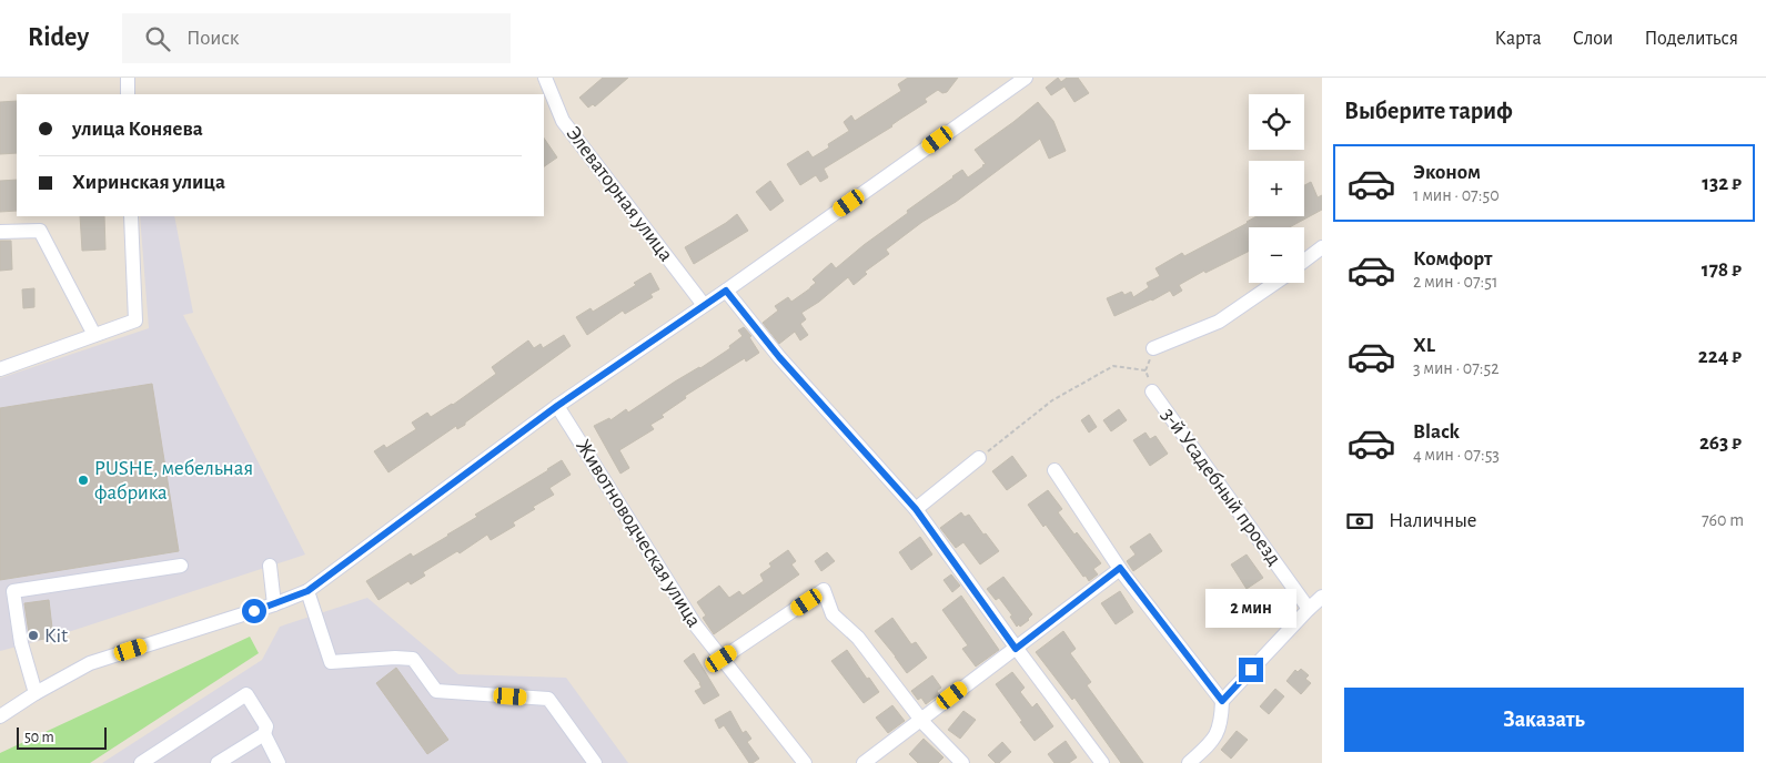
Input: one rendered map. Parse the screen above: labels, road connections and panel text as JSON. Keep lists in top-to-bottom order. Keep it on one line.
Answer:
{"streets":{"street":["Элеваторная улица","3-й Усадебный проезд","Животноводческая улица"]},"places":["PUSHE, мебельная фабрика","Kit"],"scale_bar":"50 m","page":{"header":"Ridey","search":"Поиск","nav":["Карта","Слои","Поделиться"],"heading":"Выберите тариф","map_buttons":["+","−"],"banner":["улица Коняева","Хиринская улица"],"list":[{"name":"Эконом","note":"1 мин · 07:50","value":"132 ₽"},{"name":"Комфорт","note":"2 мин · 07:51","value":"178 ₽"},{"name":"XL","note":"3 мин · 07:52","value":"224 ₽"},{"name":"Black","note":"4 мин · 07:53","value":"263 ₽"}],"pay":["Наличные","760 m"],"bubble":"2 мин","buttons":"Заказать","scale":"50 m"}}
